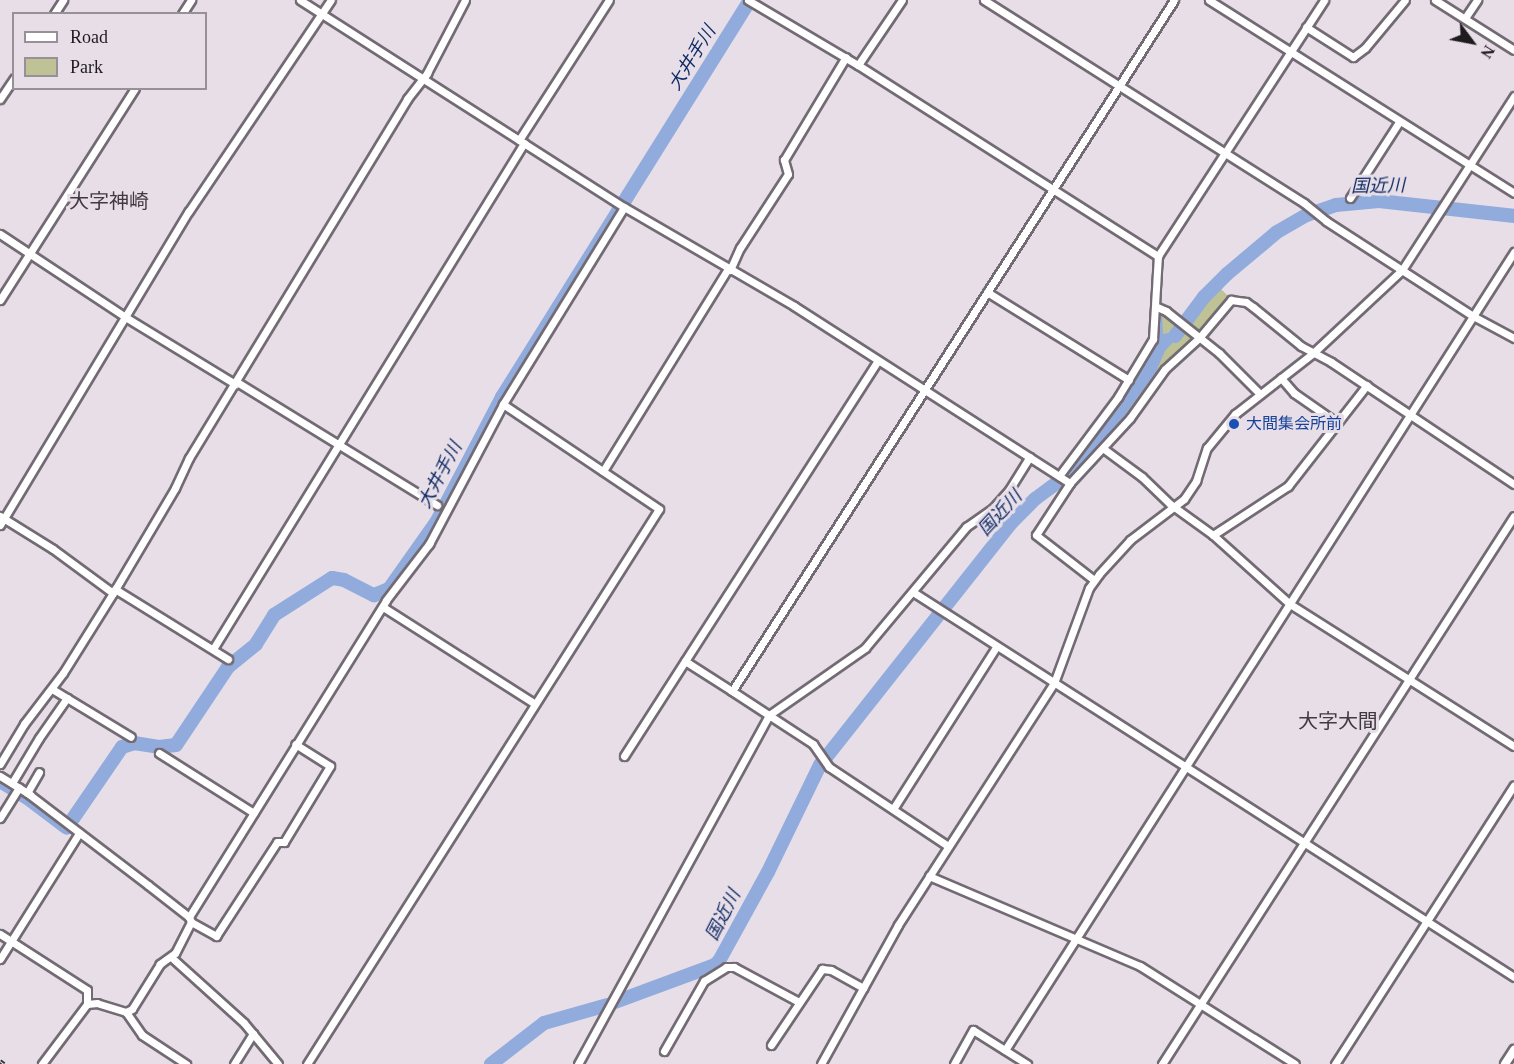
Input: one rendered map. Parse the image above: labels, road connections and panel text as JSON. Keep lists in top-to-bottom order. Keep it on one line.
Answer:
{"districts":["大字神崎","大字大間"],"water":["大井手川","国近川"],"places":["大間集会所前"],"legend":["Road","Park"],"north":"bottom right"}
